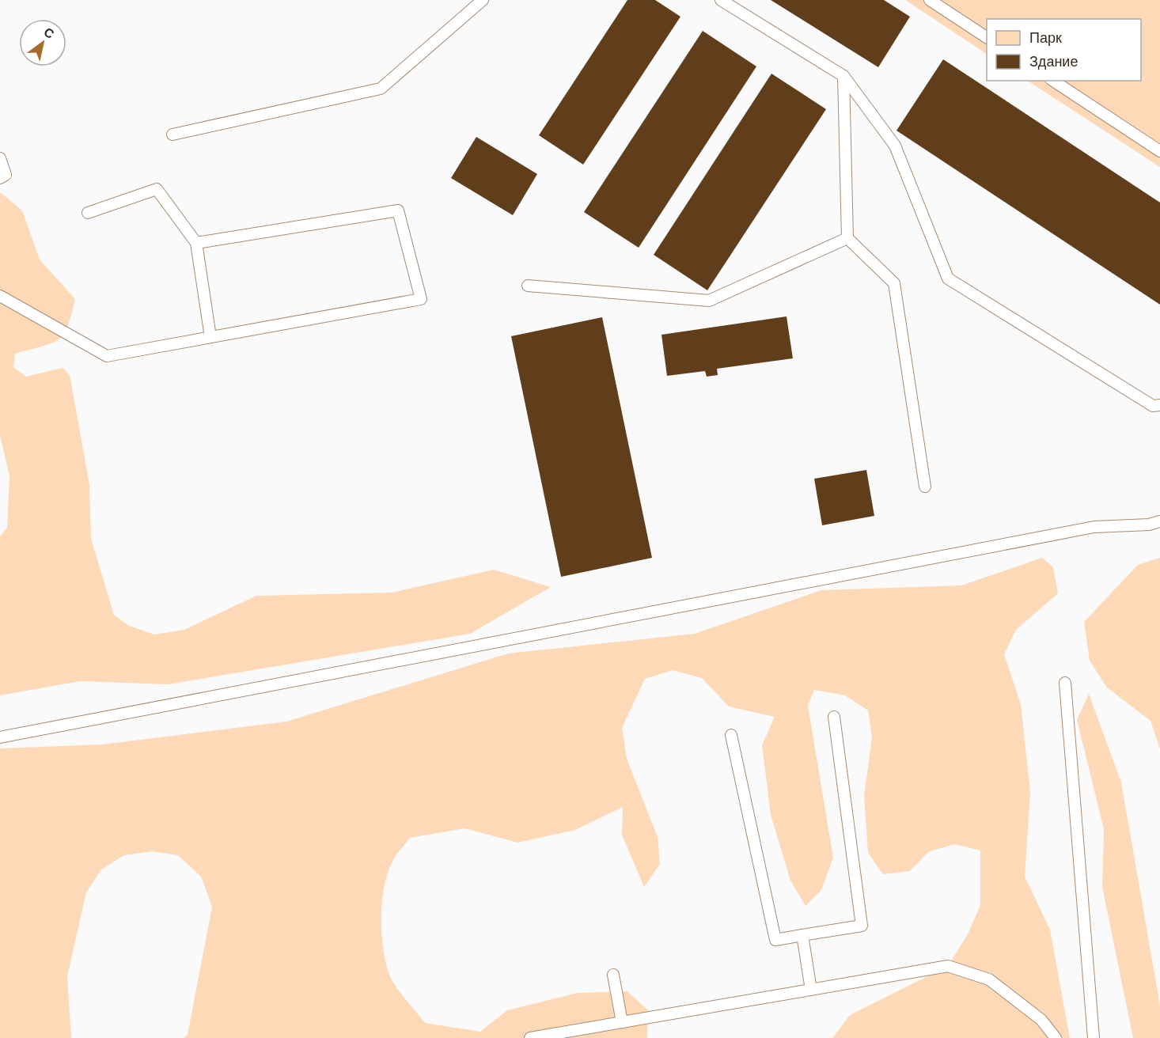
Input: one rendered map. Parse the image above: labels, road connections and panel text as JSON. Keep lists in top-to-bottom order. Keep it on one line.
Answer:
{"legend":["Парк","Здание"],"north":"top right"}
